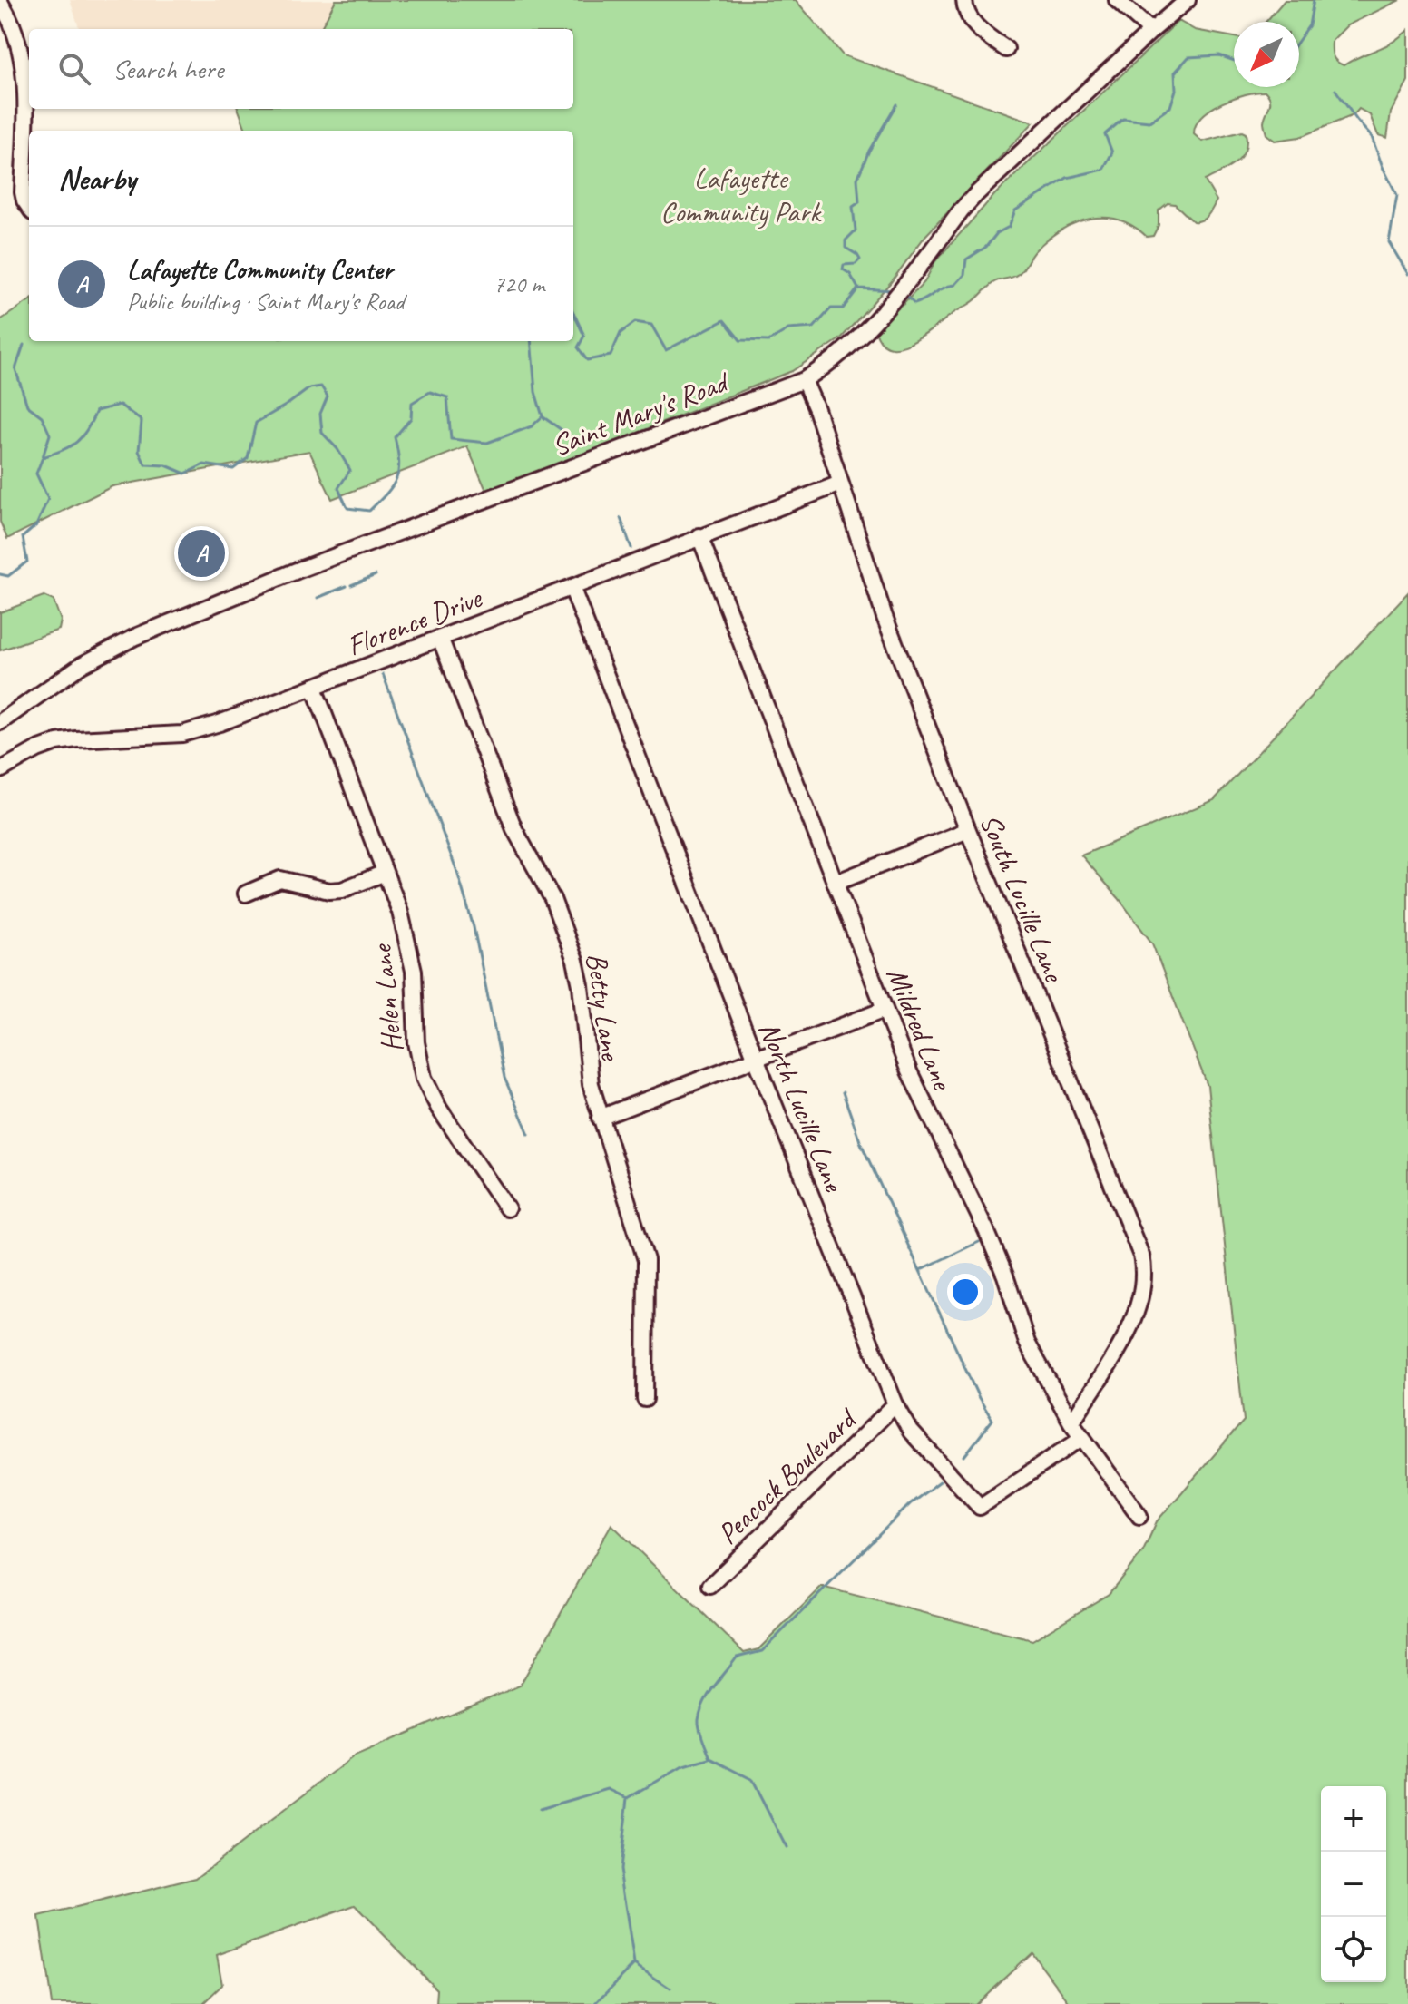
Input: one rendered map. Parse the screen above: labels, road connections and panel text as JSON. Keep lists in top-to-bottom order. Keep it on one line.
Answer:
{"streets":{"street":["Saint Mary's Road","Florence Drive","South Lucille Lane","Helen Lane","Betty Lane","Mildred Lane","North Lucille Lane","Peacock Boulevard"]},"crossings":[["Saint Mary's Road","South Lucille Lane"],["Florence Drive","South Lucille Lane"],["Florence Drive","Helen Lane"],["Florence Drive","Betty Lane"],["Florence Drive","Mildred Lane"],["Florence Drive","North Lucille Lane"],["South Lucille Lane","Mildred Lane"],["Mildred Lane","North Lucille Lane"],["North Lucille Lane","Peacock Boulevard"]],"parks":["Lafayette Community Park"],"north":"bottom left","page":{"search":"Search here","heading":"Nearby","list":[{"mark":"A","name":"Lafayette Community Center","note":"Public building · Saint Mary's Road","value":"720 m"}],"pins":"A","map_buttons":["+","−"]}}
